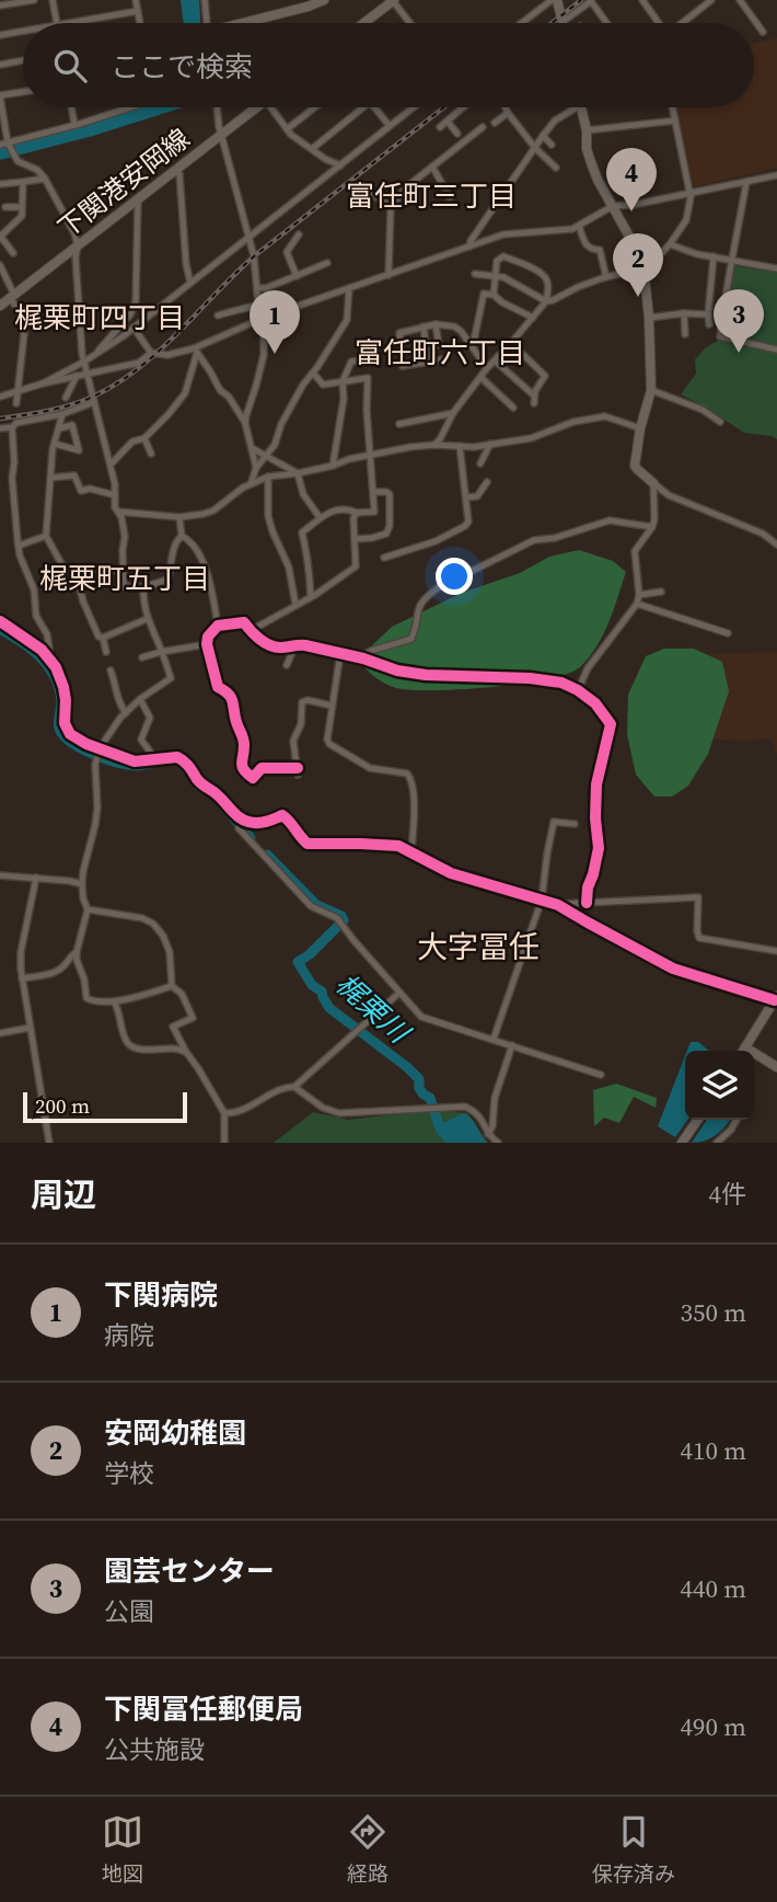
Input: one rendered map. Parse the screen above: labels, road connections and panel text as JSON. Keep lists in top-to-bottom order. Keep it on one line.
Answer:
{"streets":{"street":["下関港安岡線"]},"districts":["富任町三丁目","梶栗町四丁目","富任町六丁目","梶栗町五丁目","大字冨任"],"water":["梶栗川"],"scale_bar":"200 m","page":{"search":"ここで検索","pins":["4","2","3","1"],"scale":"200 m","heading":["周辺","4件"],"list":[{"mark":"1","name":"下関病院","note":"病院","value":"350 m"},{"mark":"2","name":"安岡幼稚園","note":"学校","value":"410 m"},{"mark":"3","name":"園芸センター","note":"公園","value":"440 m"},{"mark":"4","name":"下関冨任郵便局","note":"公共施設","value":"490 m"}],"nav":["地図","経路","保存済み"]}}
